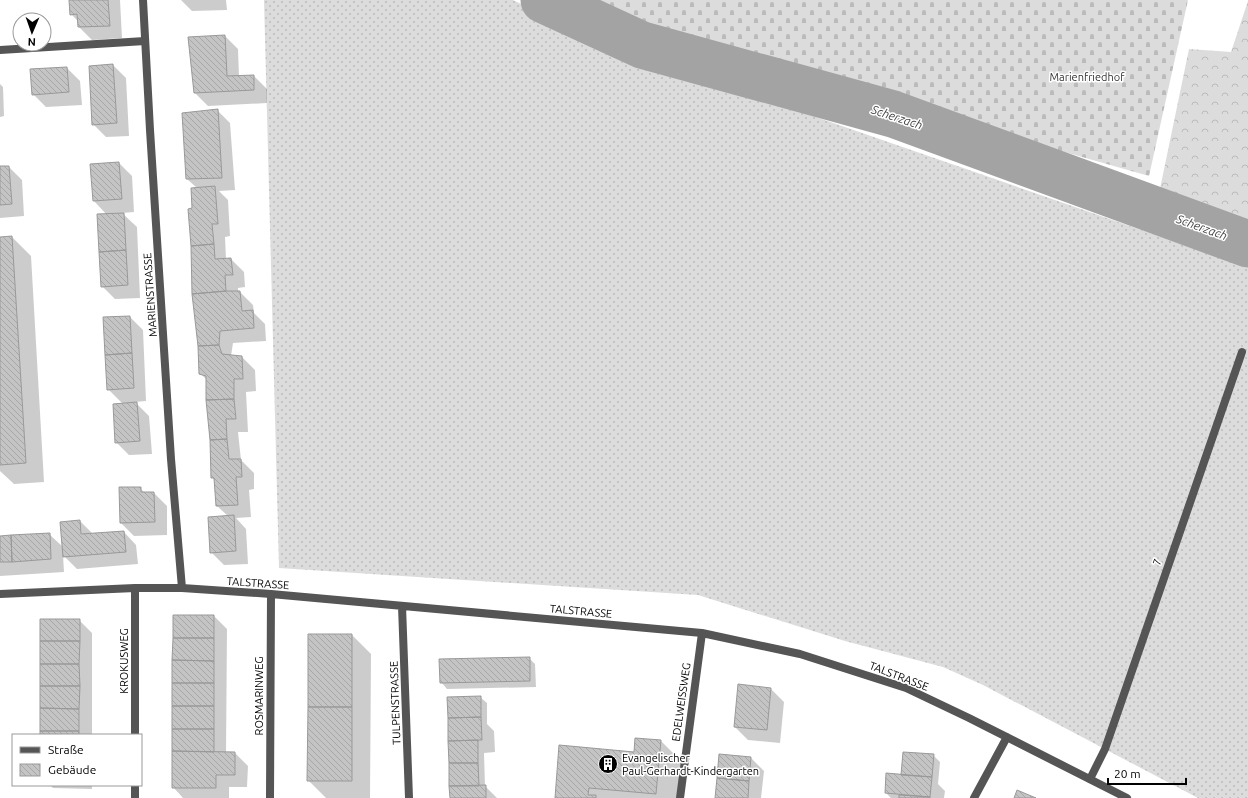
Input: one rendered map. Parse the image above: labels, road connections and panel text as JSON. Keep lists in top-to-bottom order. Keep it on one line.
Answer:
{"streets":{"street":["MARIENSTRASSE","7","TALSTRASSE","KROKUSWEG","ROSMARINWEG","EDELWEISSWEG","TULPENSTRASSE"]},"crossings":[["MARIENSTRASSE","TALSTRASSE"],["7","TALSTRASSE"],["TALSTRASSE","KROKUSWEG"],["TALSTRASSE","ROSMARINWEG"],["TALSTRASSE","EDELWEISSWEG"],["TALSTRASSE","TULPENSTRASSE"]],"water":["Scherzach"],"parks":["Marienfriedhof"],"places":{"building":["Evangelischer Paul-Gerhardt-Kindergarten"]},"legend":["Straße","Gebäude"],"scale_bar":"20 m","north":"bottom"}
